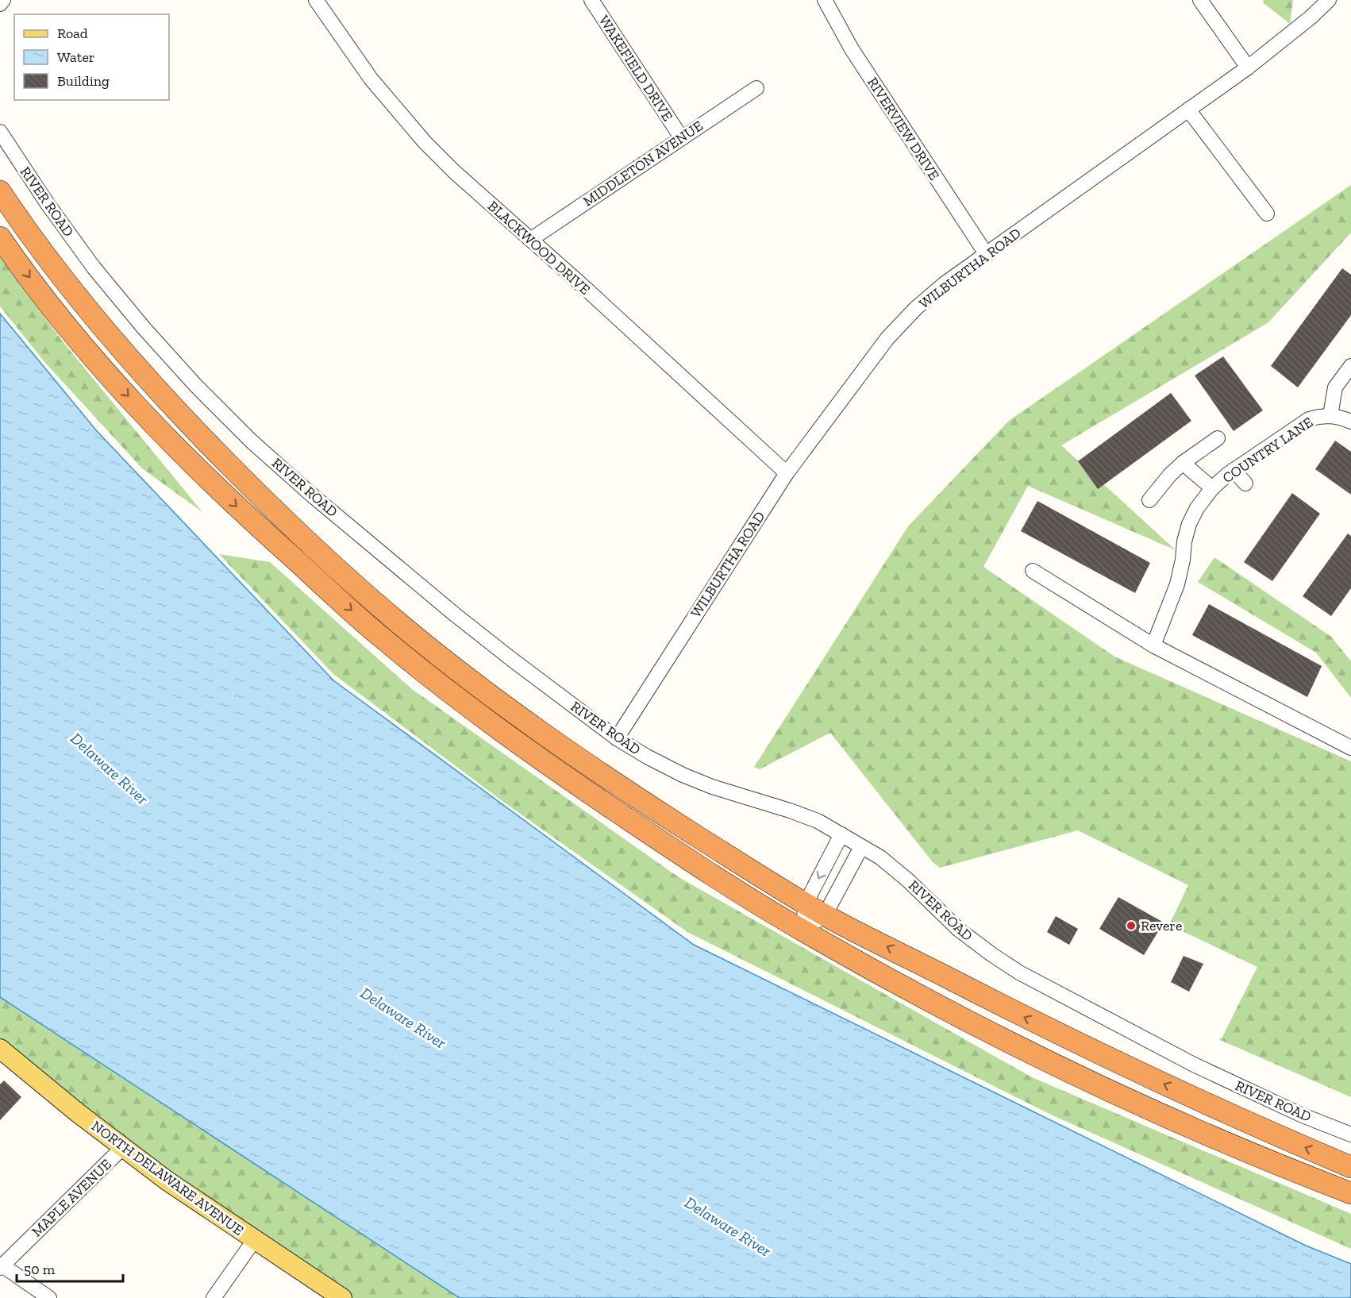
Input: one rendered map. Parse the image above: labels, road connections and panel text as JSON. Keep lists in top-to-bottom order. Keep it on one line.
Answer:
{"streets":{"highway":["RIVER ROAD"],"main road":["NORTH DELAWARE AVENUE"],"street":["WAKEFIELD DRIVE","RIVERVIEW DRIVE","MIDDLETON AVENUE","BLACKWOOD DRIVE","WILBURTHA ROAD","COUNTRY LANE","MAPLE AVENUE"]},"crossings":[["WAKEFIELD DRIVE","MIDDLETON AVENUE"],["RIVERVIEW DRIVE","WILBURTHA ROAD"],["MIDDLETON AVENUE","BLACKWOOD DRIVE"],["RIVER ROAD","WILBURTHA ROAD"],["BLACKWOOD DRIVE","WILBURTHA ROAD"],["NORTH DELAWARE AVENUE","MAPLE AVENUE"]],"water":["Delaware River"],"places":["Revere"],"legend":["Road","Water","Building"],"scale_bar":"50 m"}
